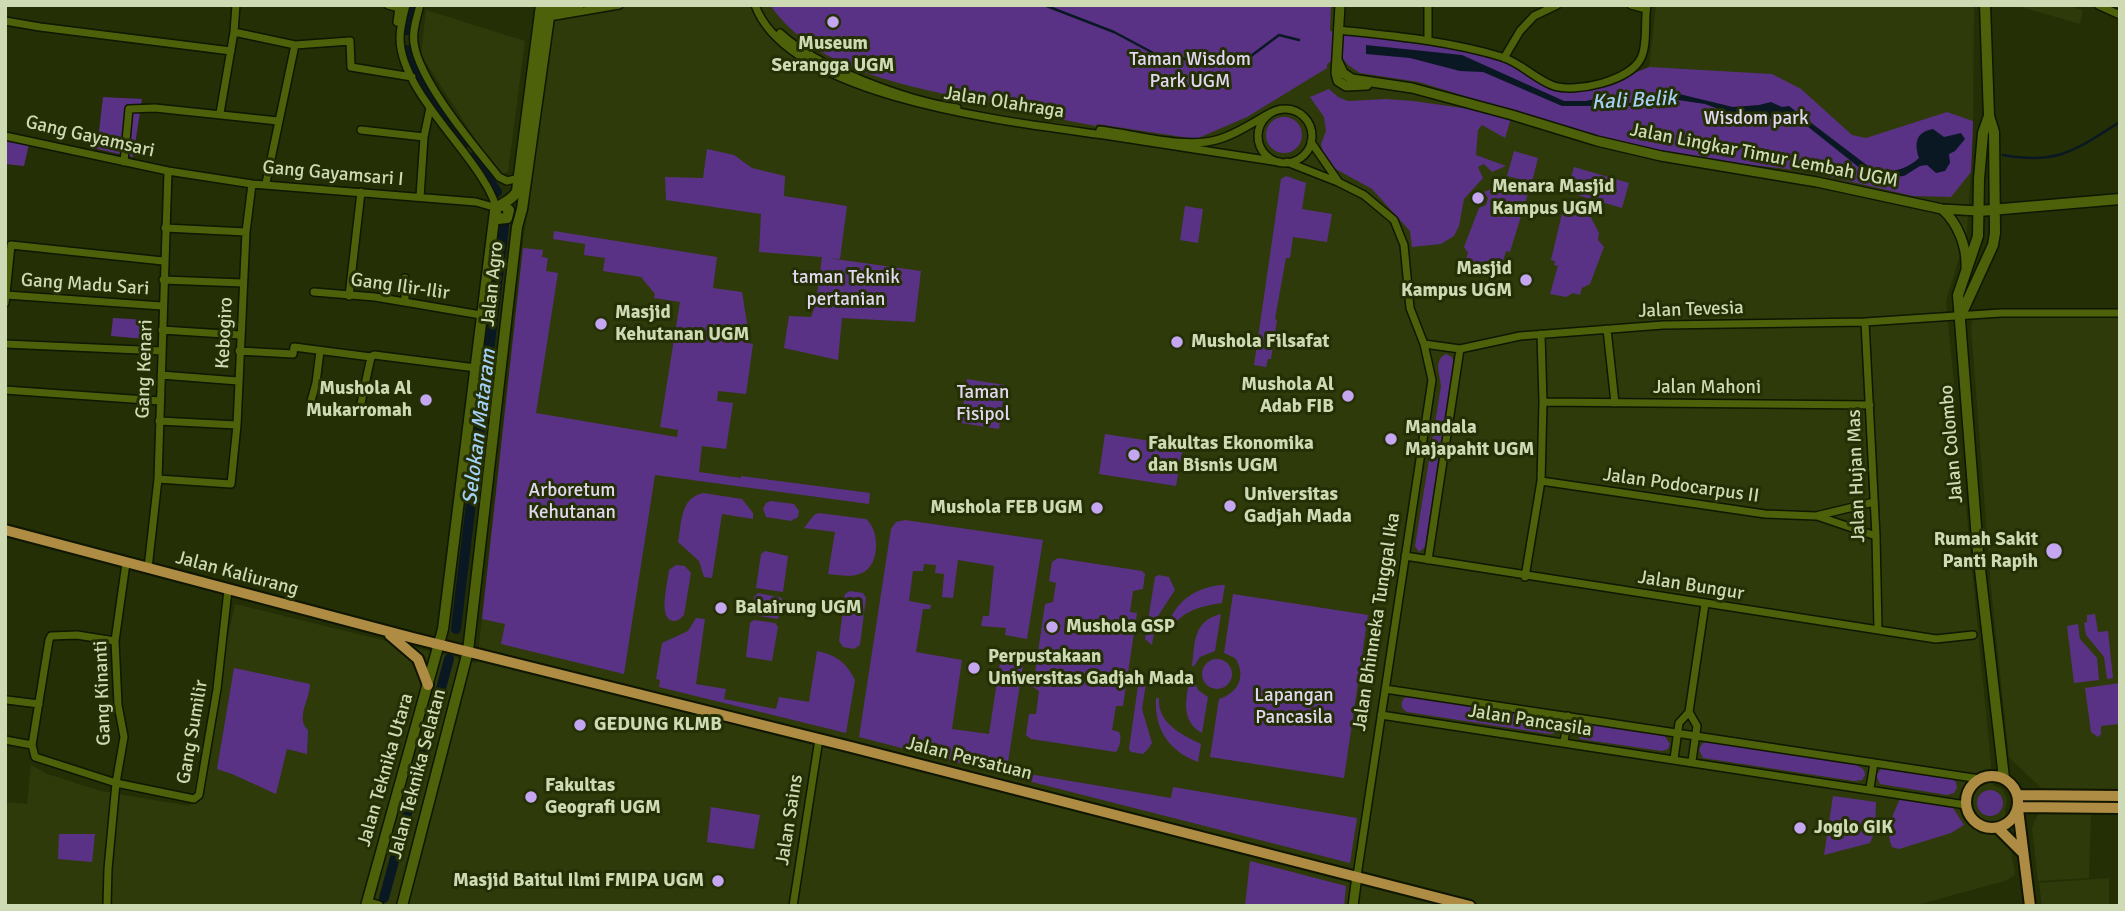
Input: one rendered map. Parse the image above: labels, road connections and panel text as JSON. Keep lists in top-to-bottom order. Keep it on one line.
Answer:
{"streets":{"main road":["Jalan Agro","Jalan Colombo","Jalan Kaliurang","Jalan Persatuan","Jalan Teknika Utara","Jalan Teknika Selatan"],"street":["Jalan Olahraga","Gang Gayamsari","Jalan Lingkar Timur Lembah UGM","Gang Gayamsari I","Gang Madu Sari","Gang Ilir-Ilir","Jalan Tevesia","Kebogiro","Gang Kenari","Jalan Mahoni","Jalan Hujan Mas","Jalan Podocarpus II","Jalan Bungur","Jalan Bhinneka Tunggal Ika","Gang Kinanti","Jalan Pancasila","Gang Sumilir","Jalan Sains"]},"crossings":[["Jalan Olahraga","Jalan Tevesia"],["Jalan Olahraga","Jalan Bhinneka Tunggal Ika"],["Gang Gayamsari","Gang Gayamsari I"],["Gang Gayamsari","Gang Kenari"],["Jalan Lingkar Timur Lembah UGM","Jalan Colombo"],["Gang Gayamsari I","Jalan Agro"],["Gang Gayamsari I","Kebogiro"],["Gang Gayamsari I","Gang Kenari"],["Jalan Agro","Gang Ilir-Ilir"],["Jalan Agro","Jalan Kaliurang"],["Jalan Agro","Jalan Persatuan"],["Jalan Agro","Jalan Teknika Utara"],["Jalan Agro","Jalan Teknika Selatan"],["Gang Madu Sari","Gang Kenari"],["Jalan Tevesia","Jalan Colombo"],["Jalan Tevesia","Jalan Hujan Mas"],["Jalan Tevesia","Jalan Bhinneka Tunggal Ika"],["Kebogiro","Gang Kenari"],["Gang Kenari","Jalan Kaliurang"],["Jalan Mahoni","Jalan Hujan Mas"],["Jalan Colombo","Jalan Pancasila"],["Jalan Hujan Mas","Jalan Podocarpus II"],["Jalan Hujan Mas","Jalan Bungur"],["Jalan Kaliurang","Gang Kinanti"],["Jalan Kaliurang","Gang Sumilir"],["Jalan Kaliurang","Jalan Persatuan"],["Jalan Kaliurang","Jalan Teknika Utara"],["Jalan Kaliurang","Jalan Teknika Selatan"],["Jalan Bungur","Jalan Bhinneka Tunggal Ika"],["Jalan Bhinneka Tunggal Ika","Jalan Pancasila"],["Jalan Bhinneka Tunggal Ika","Jalan Persatuan"],["Gang Kinanti","Gang Sumilir"],["Jalan Persatuan","Jalan Teknika Selatan"],["Jalan Persatuan","Jalan Sains"]],"water":["Kali Belik","Selokan Mataram"],"parks":["Taman Wisdom Park UGM","Wisdom park","taman Teknik pertanian","Taman Fisipol","Arboretum Kehutanan","Lapangan Pancasila"],"places":["Museum Serangga UGM","Menara Masjid Kampus UGM","Masjid Kampus UGM","Masjid Kehutanan UGM","Mushola Filsafat","Mushola Al Adab FIB","Mushola Al Mukarromah","Mandala Majapahit UGM","Fakultas Ekonomika dan Bisnis UGM","Universitas Gadjah Mada","Mushola FEB UGM","Rumah Sakit Panti Rapih","Balairung UGM","Mushola GSP","Perpustakaan Universitas Gadjah Mada","GEDUNG KLMB","Fakultas Geografi UGM","Joglo GIK","Masjid Baitul Ilmi FMIPA UGM"]}
